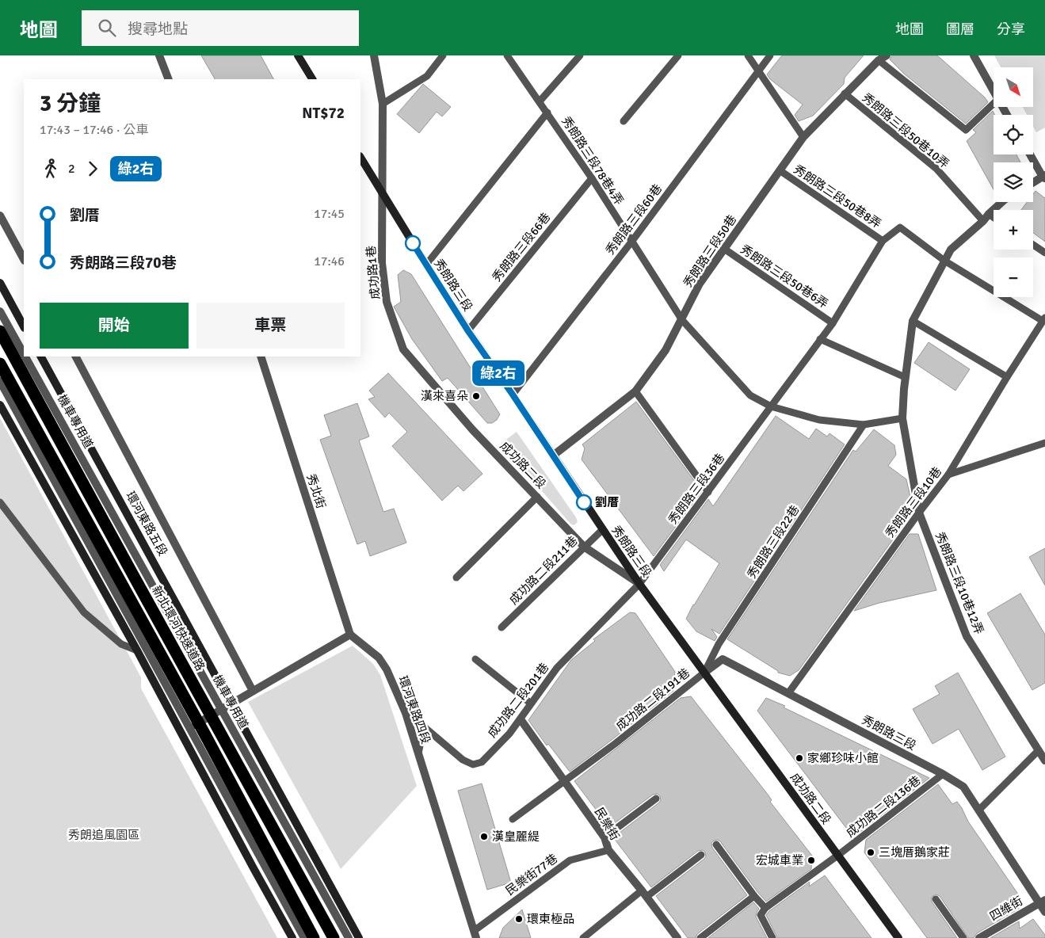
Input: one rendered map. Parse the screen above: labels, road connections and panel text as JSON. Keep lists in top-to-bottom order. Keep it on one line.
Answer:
{"streets":{"highway":["新北環河快速道路"],"street":["秀朗路三段50巷","成功路1巷","秀朗路三段","機車專用道","成功路二段","秀北街","環河東路五段","秀朗路三段10巷12弄","環河東路四段","民樂街","四維街"],"lane":["秀朗路三段50巷10弄","秀朗路三段78巷4弄","秀朗路三段50巷8弄","秀朗路三段60巷","秀朗路三段66巷","秀朗路三段50巷6弄","秀朗路三段36巷","秀朗路三段10巷","秀朗路三段22巷","成功路二段211巷","成功路二段191巷","成功路二段201巷","成功路二段136巷","民樂街77巷"]},"crossings":[["秀朗路三段50巷10弄","秀朗路三段50巷"],["秀朗路三段50巷10弄","秀朗路三段10巷12弄"],["秀朗路三段78巷4弄","秀朗路三段60巷"],["秀朗路三段78巷4弄","秀朗路三段66巷"],["秀朗路三段78巷4弄","秀朗路三段50巷"],["秀朗路三段78巷4弄","秀朗路三段36巷"],["秀朗路三段78巷4弄","秀朗路三段22巷"],["秀朗路三段78巷4弄","秀朗路三段10巷12弄"],["秀朗路三段50巷8弄","秀朗路三段50巷"],["秀朗路三段50巷8弄","秀朗路三段36巷"],["秀朗路三段60巷","秀朗路三段"],["秀朗路三段66巷","秀朗路三段"],["秀朗路三段50巷","秀朗路三段50巷6弄"],["秀朗路三段50巷","秀朗路三段"],["成功路1巷","秀朗路三段"],["成功路1巷","成功路二段"],["秀朗路三段50巷6弄","秀朗路三段36巷"],["秀朗路三段","成功路二段"],["秀朗路三段","秀朗路三段36巷"],["秀朗路三段","秀朗路三段10巷"],["秀朗路三段","秀朗路三段22巷"],["秀朗路三段","成功路二段211巷"],["秀朗路三段","成功路二段191巷"],["秀朗路三段","成功路二段201巷"],["秀朗路三段","成功路二段136巷"],["秀朗路三段","四維街"],["成功路二段","秀朗路三段36巷"],["成功路二段","秀朗路三段22巷"],["成功路二段","成功路二段211巷"],["成功路二段","成功路二段191巷"],["成功路二段","成功路二段201巷"],["成功路二段","成功路二段136巷"],["秀朗路三段36巷","成功路二段201巷"],["秀北街","環河東路四段"],["秀朗路三段10巷","秀朗路三段10巷12弄"],["秀朗路三段22巷","成功路二段191巷"],["成功路二段191巷","民樂街"],["成功路二段201巷","環河東路四段"],["成功路二段201巷","民樂街"],["環河東路四段","民樂街77巷"],["民樂街","民樂街77巷"]],"parks":["秀朗追風園區"],"places":["漢來喜朵","劉厝","家鄉珍味小館","漢皇麗緹","三塊厝鵝家莊","宏城車業","環東極品"],"lines":["bus line 綠2右"],"north":"bottom right","page":{"header":"地圖","search":"搜尋地點","nav":["地圖","圖層","分享"],"on_map":"綠2右","map_buttons":["+","−"],"heading":["3 分鐘","17:43 – 17:46 · 公車","NT$72"],"legs":["2","綠2右"],"list":[{"name":"劉厝","value":"17:45"},{"name":"秀朗路三段70巷","value":"17:46"}],"buttons":["開始","車票"]}}
